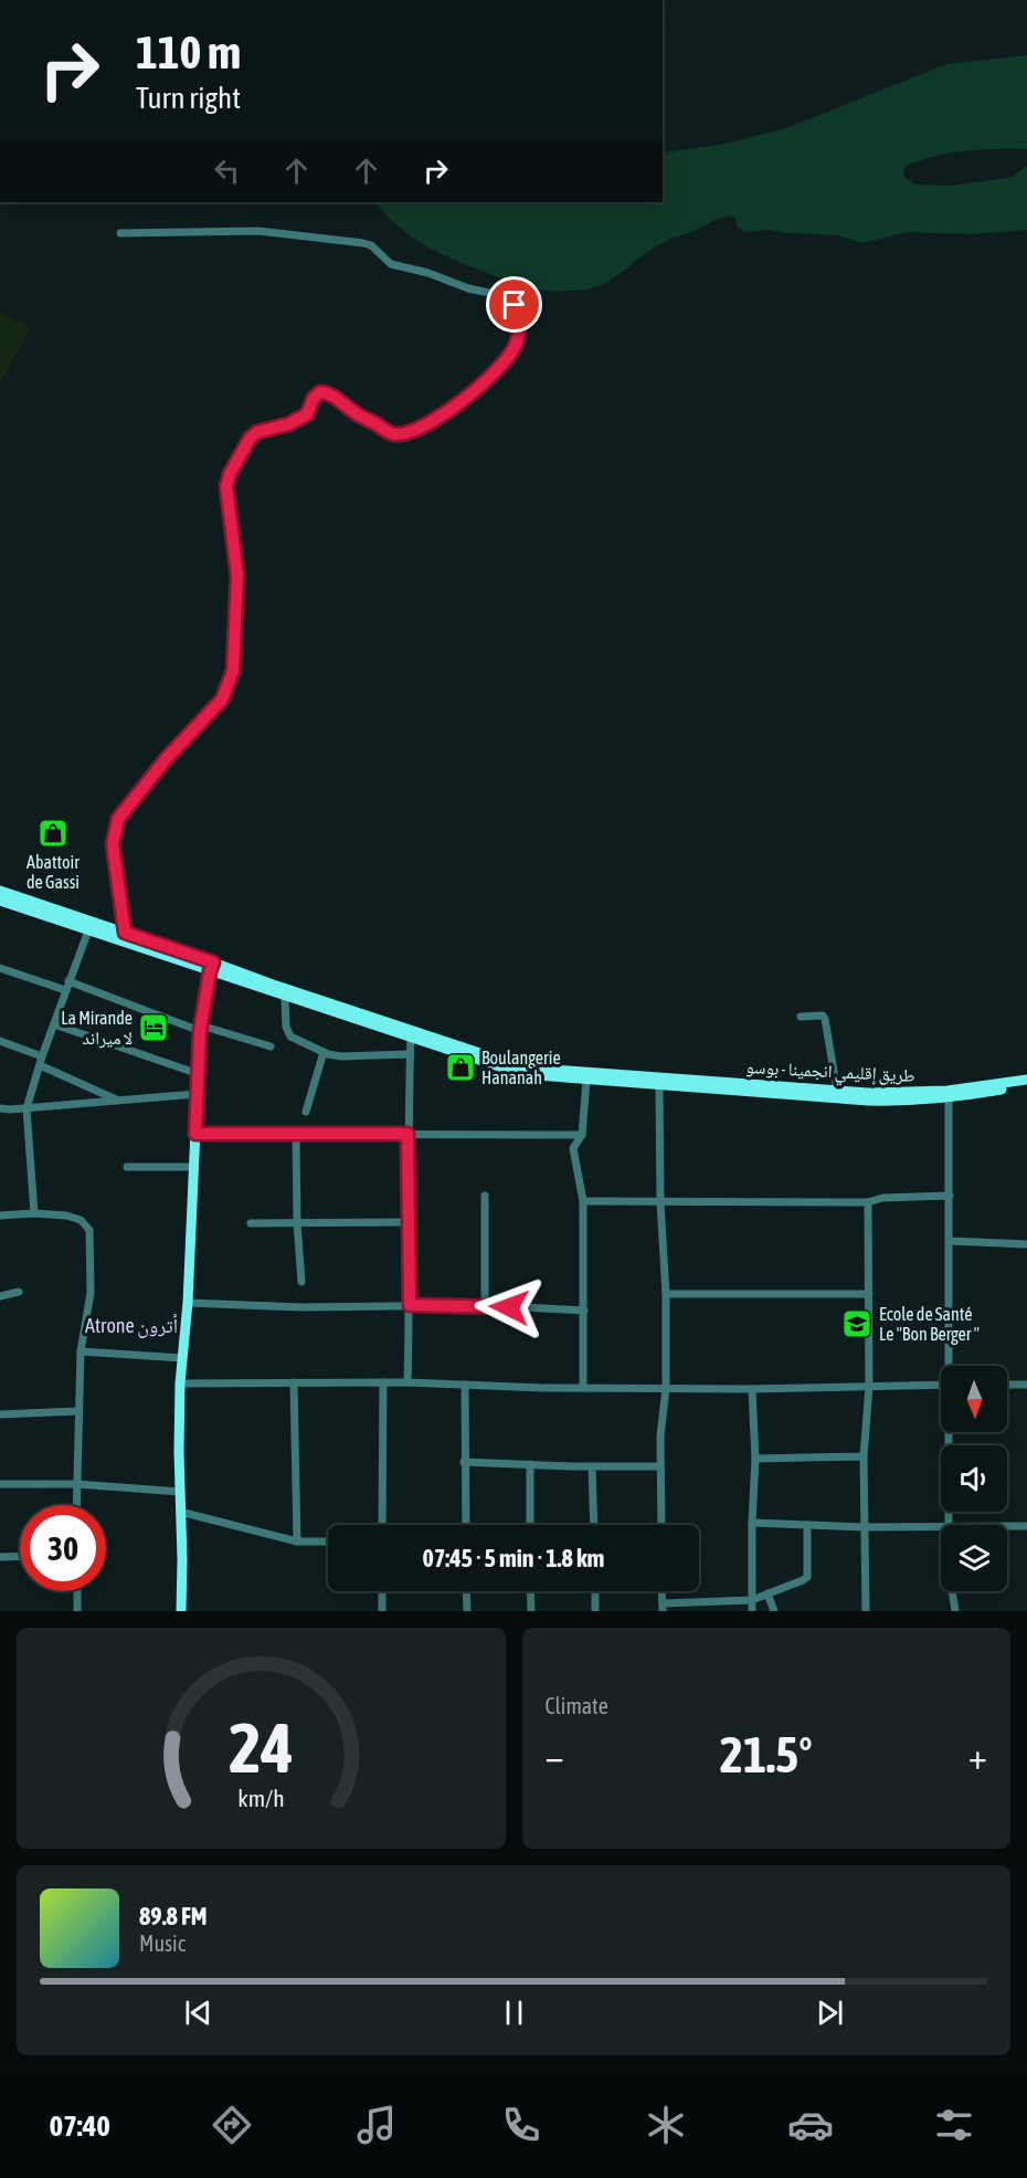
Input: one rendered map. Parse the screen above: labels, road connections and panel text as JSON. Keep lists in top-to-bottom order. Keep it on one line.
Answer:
{"streets":{"main road":["طريق إقليمي انجمينا - بوسو"]},"districts":["Atrone أترون"],"places":{"shop":["Abattoir de Gassi","Boulangerie Hananah"],"hotel":["La Mirande لا ميراند"],"school or university":["Ecole de Santé Le \"Bon Berger \""]},"north":"bottom","page":{"turn":["110 m","Turn right"],"limit":"30","trip":"07:45 · 5 min · 1.8 km","tile":"Climate","heat":["−","21.5°","+"],"song":["89.8 FM","Music"],"tabs":"07:40","gauge":["24","km/h"]}}
